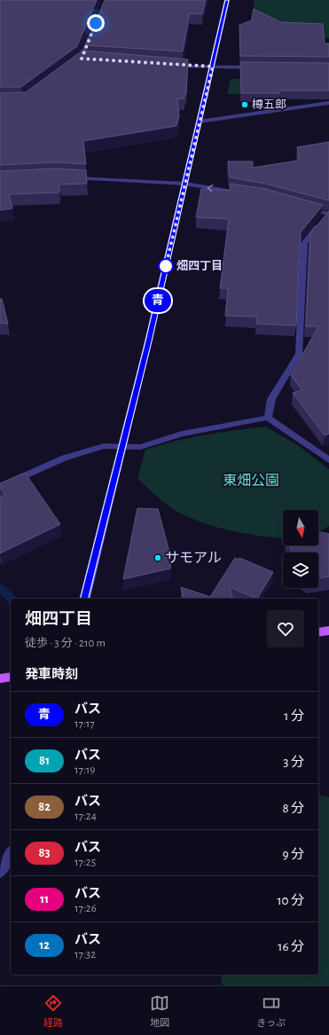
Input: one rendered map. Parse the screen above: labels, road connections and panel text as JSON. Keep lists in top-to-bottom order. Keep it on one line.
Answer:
{"parks":["東畑公園"],"places":["樽五郎","畑四丁目","サモアル"],"lines":["bus line 青"],"north":"bottom","page":{"on_map":"青","heading":[["畑四丁目","徒歩 · 3 分 · 210 m"],"発車時刻"],"list":[{"mark":"青","name":"バス","note":"17:17","value":"1 分"},{"mark":"81","name":"バス","note":"17:19","value":"3 分"},{"mark":"82","name":"バス","note":"17:24","value":"8 分"},{"mark":"83","name":"バス","note":"17:25","value":"9 分"},{"mark":"11","name":"バス","note":"17:26","value":"10 分"},{"mark":"12","name":"バス","note":"17:32","value":"16 分"}],"tabs":["経路","地図","きっぷ"]}}
